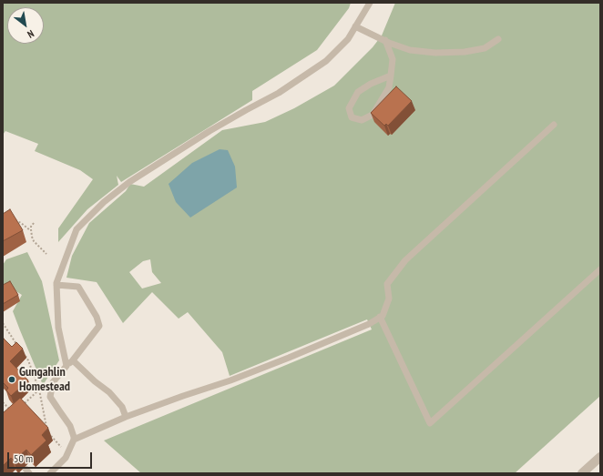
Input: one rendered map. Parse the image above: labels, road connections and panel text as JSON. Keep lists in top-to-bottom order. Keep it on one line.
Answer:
{"places":["Gungahlin Homestead"],"scale_bar":"50 m","north":"bottom right"}
